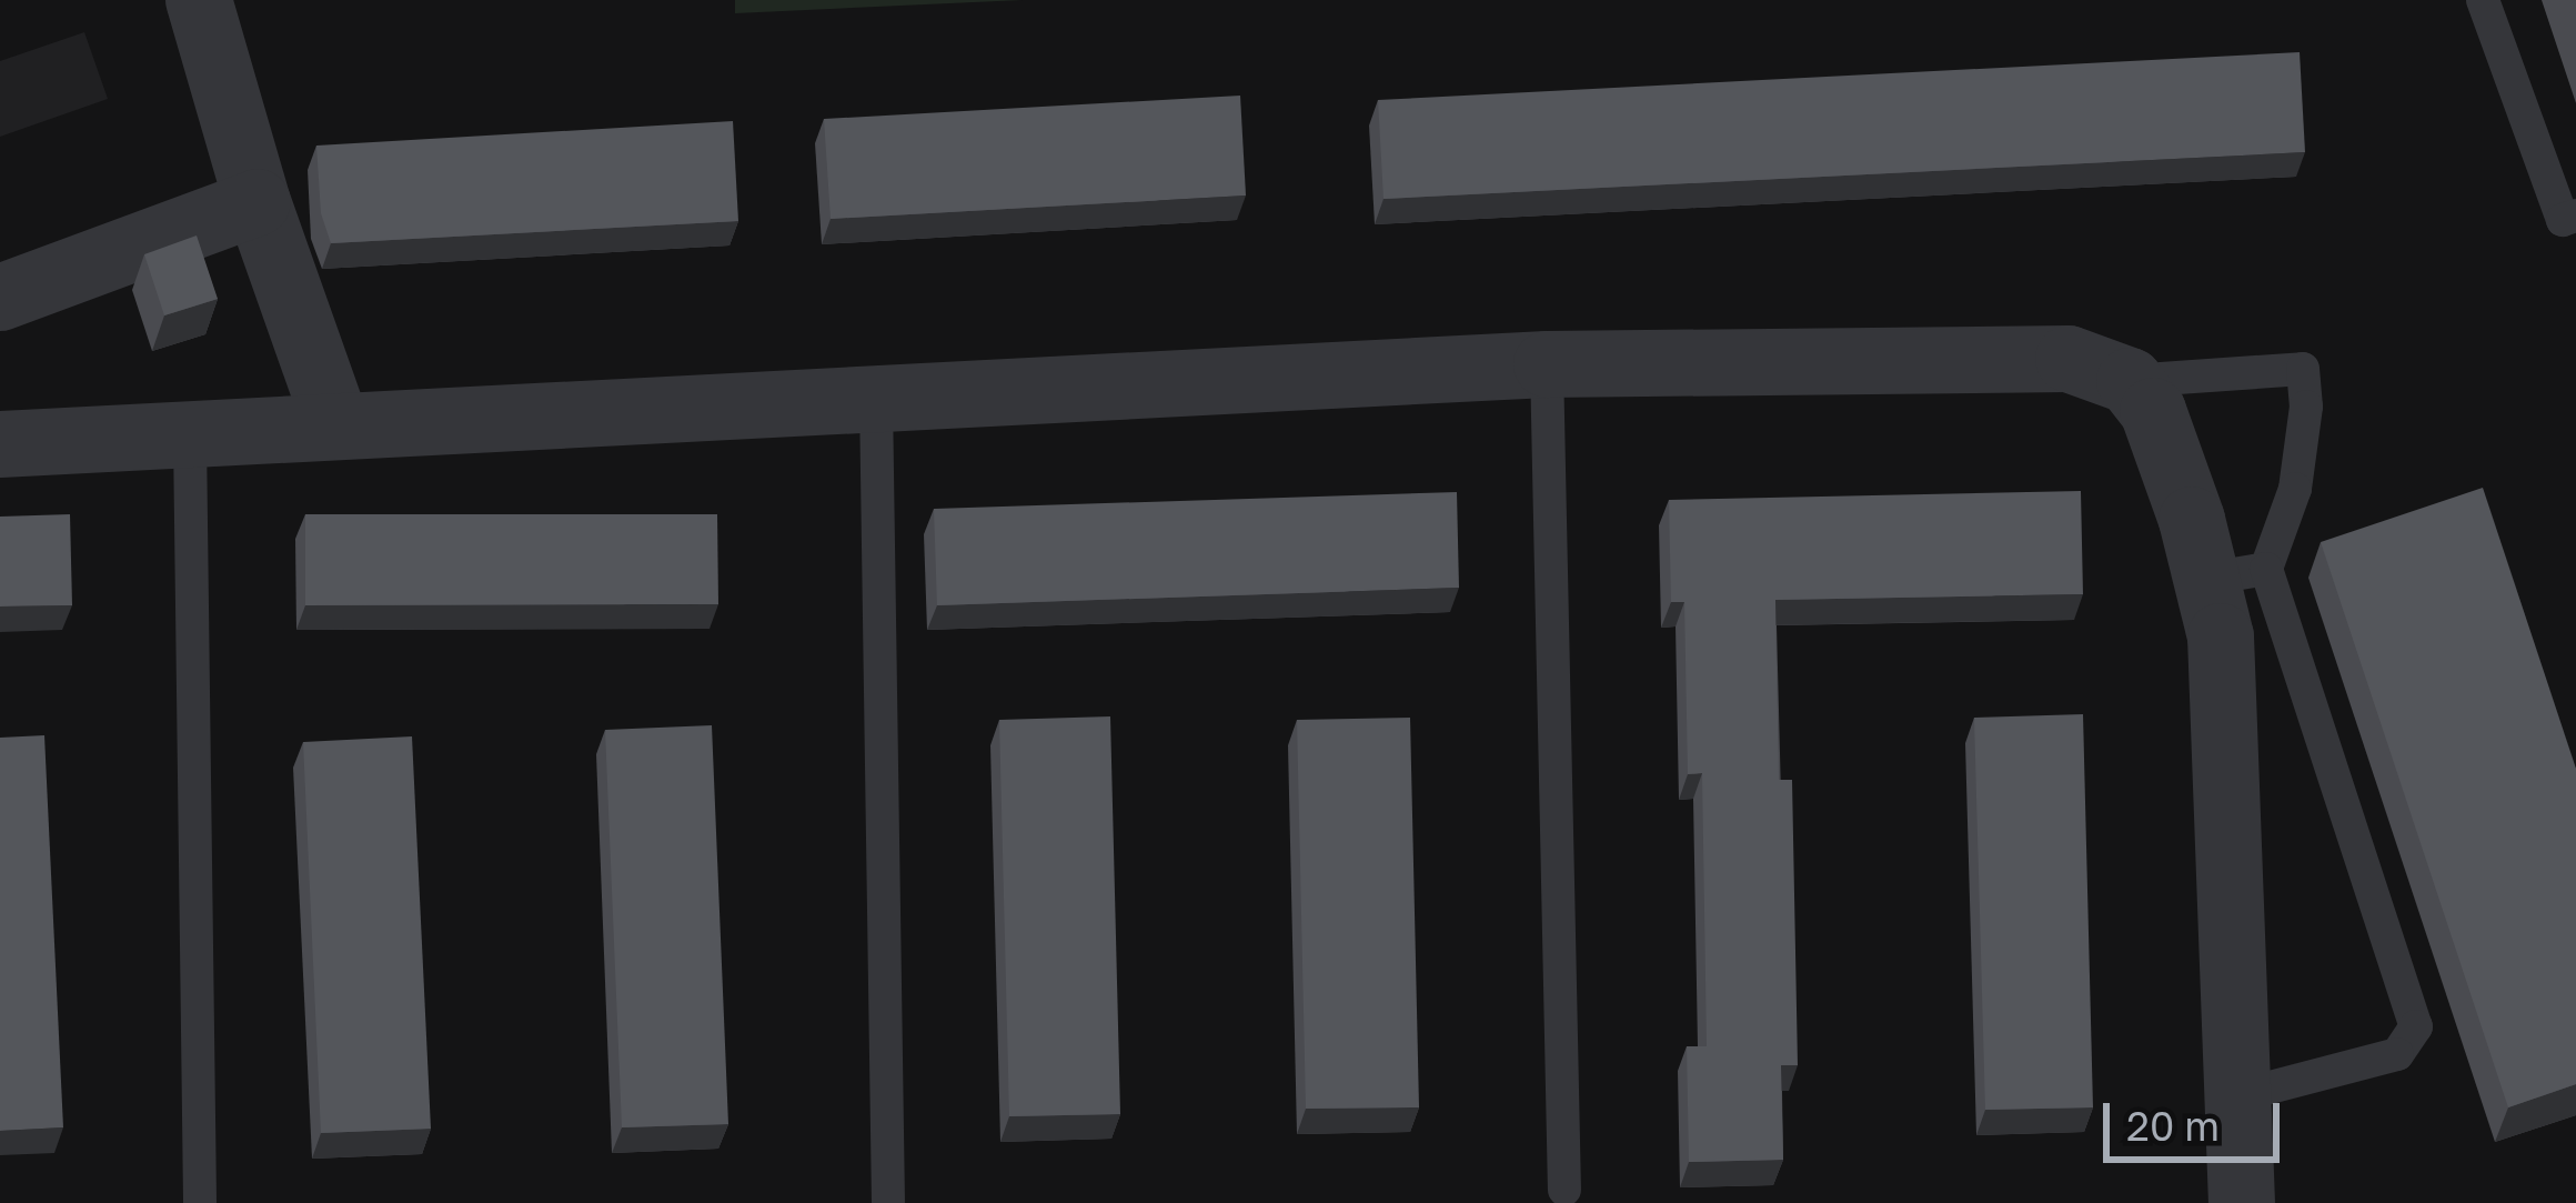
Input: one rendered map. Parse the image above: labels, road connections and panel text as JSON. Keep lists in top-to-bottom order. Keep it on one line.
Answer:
{"scale_bar":"20 m"}
